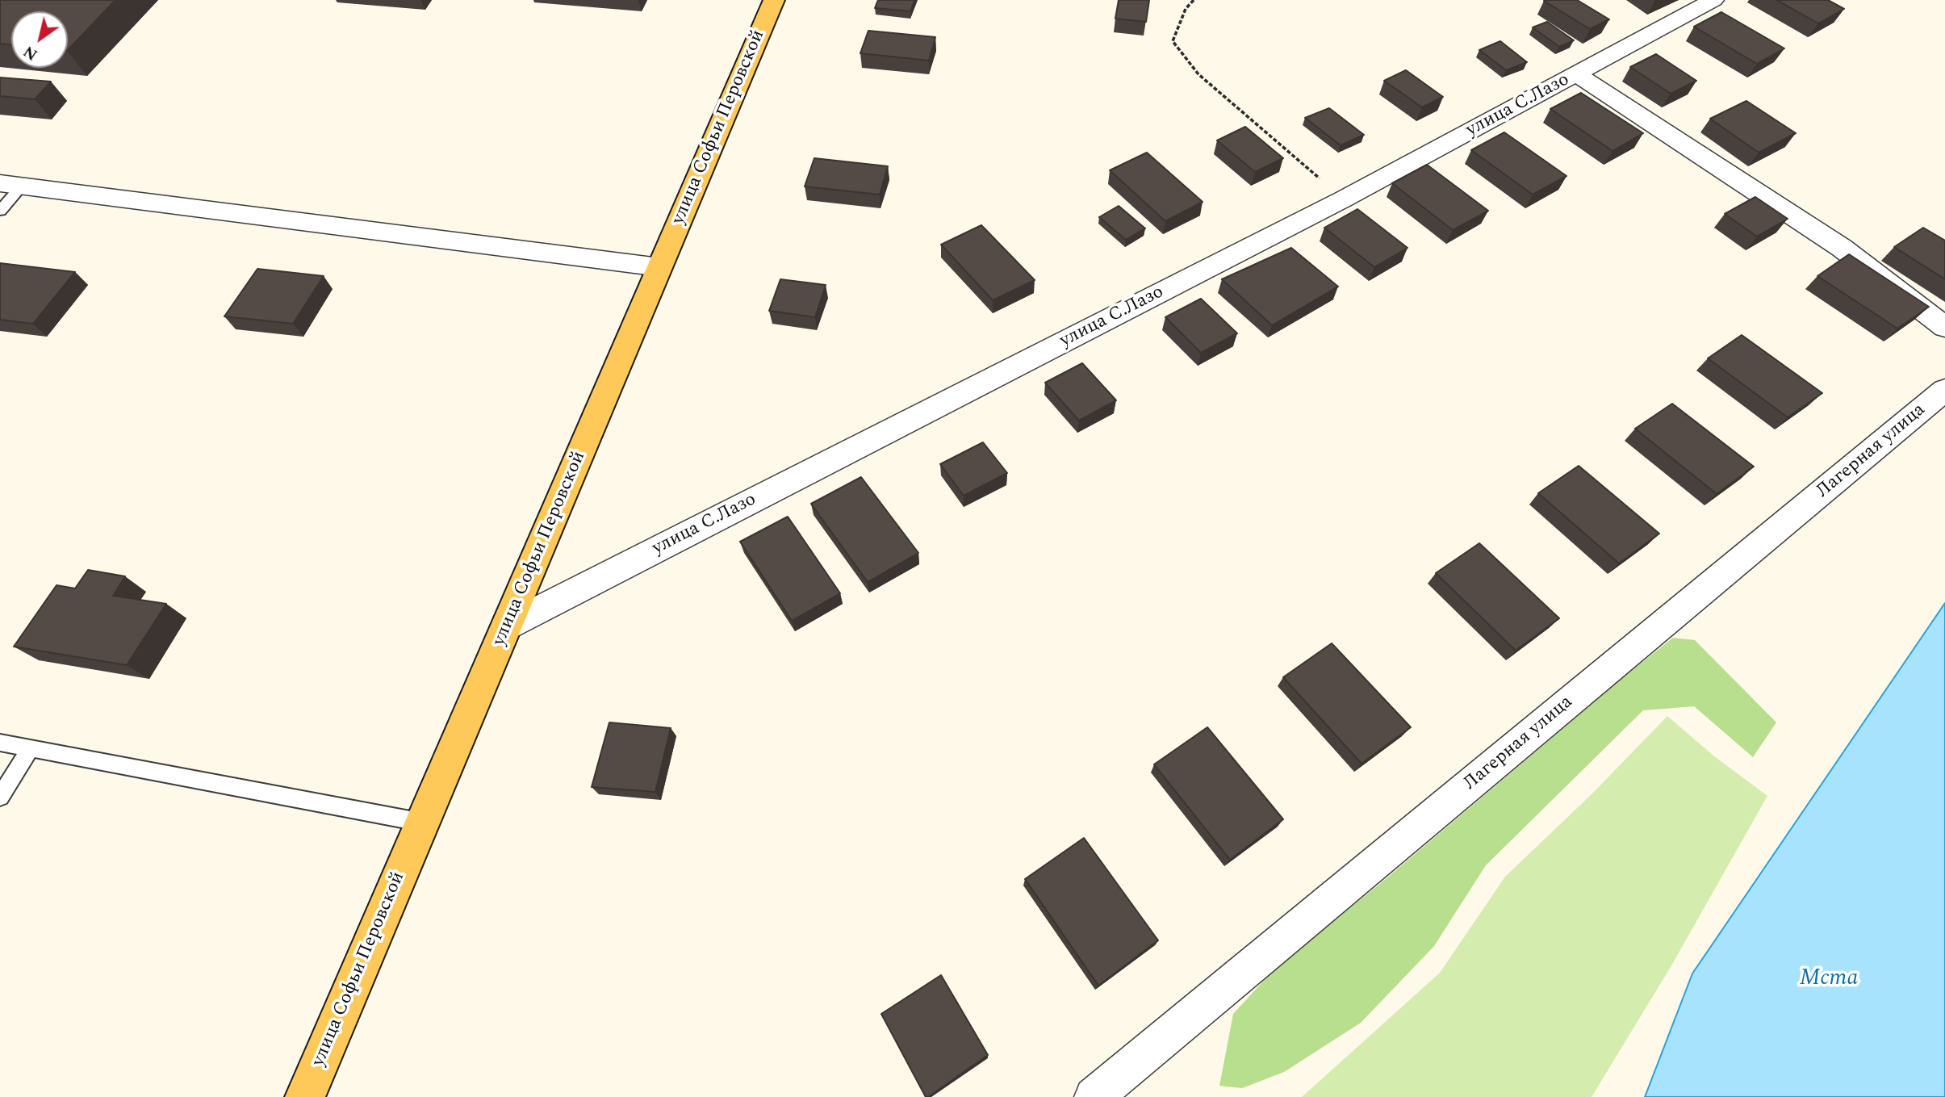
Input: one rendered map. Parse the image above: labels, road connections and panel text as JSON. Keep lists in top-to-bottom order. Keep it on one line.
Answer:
{"streets":{"main road":["улица Софьи Перовской"],"street":["улица С.Лазо","Лагерная улица"]},"crossings":[["улица С.Лазо","улица Софьи Перовской"]],"water":["Мста"],"north":"bottom left"}
